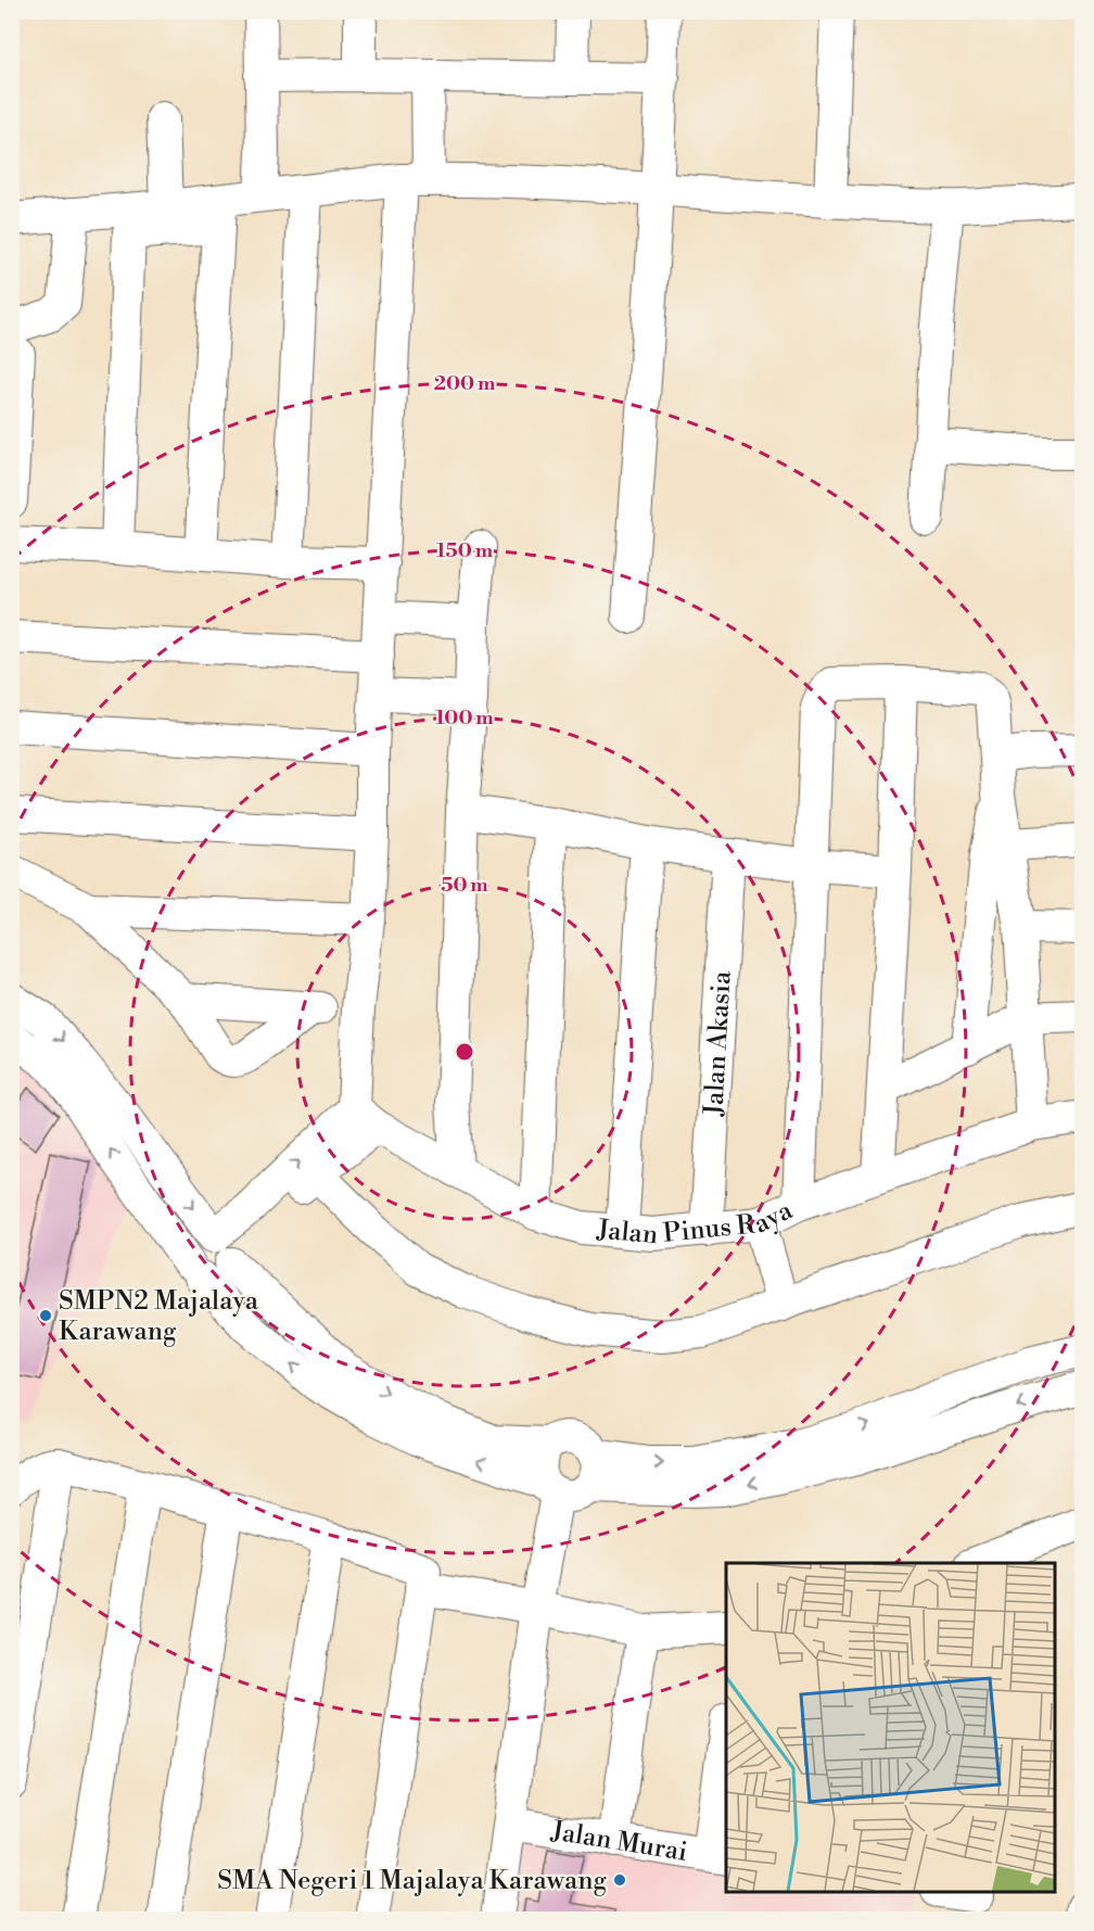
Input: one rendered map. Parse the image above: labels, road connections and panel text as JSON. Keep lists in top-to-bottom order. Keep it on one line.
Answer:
{"streets":{"street":["Jalan Akasia","Jalan Pinus Raya","Jalan Murai"]},"crossings":[["Jalan Akasia","Jalan Pinus Raya"]],"places":["SMPN2 Majalaya Karawang","SMA Negeri 1 Majalaya Karawang"],"rings":["200 m","150 m","100 m","50 m"]}
